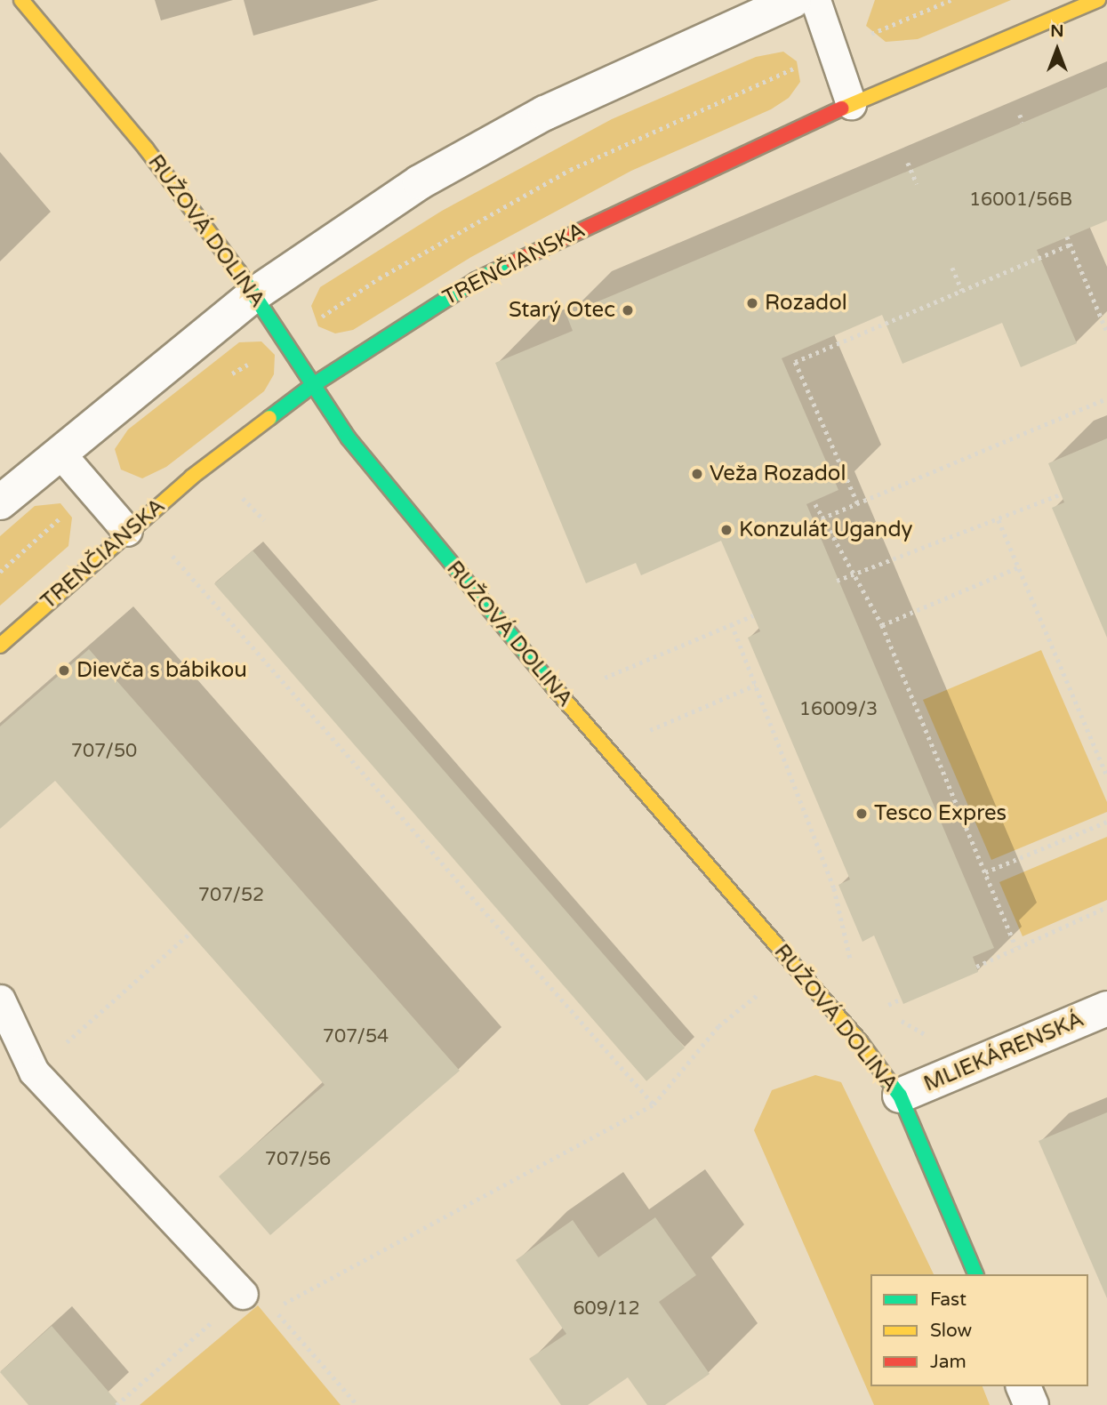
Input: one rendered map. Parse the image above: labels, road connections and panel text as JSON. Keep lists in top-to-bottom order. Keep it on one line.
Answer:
{"streets":{"street":["RUŽOVÁ DOLINA","TRENČIANSKA","MLIEKÁRENSKÁ"]},"crossings":[["RUŽOVÁ DOLINA","TRENČIANSKA"],["RUŽOVÁ DOLINA","MLIEKÁRENSKÁ"]],"places":["Rozadol","Starý Otec","Veža Rozadol","Konzulát Ugandy","Dievča s bábikou","Tesco Expres"],"house_numbers":["16001/56B","16009/3","707/50","707/52","707/54","707/56","609/12"],"legend":["Fast","Slow","Jam"],"north":"top"}
